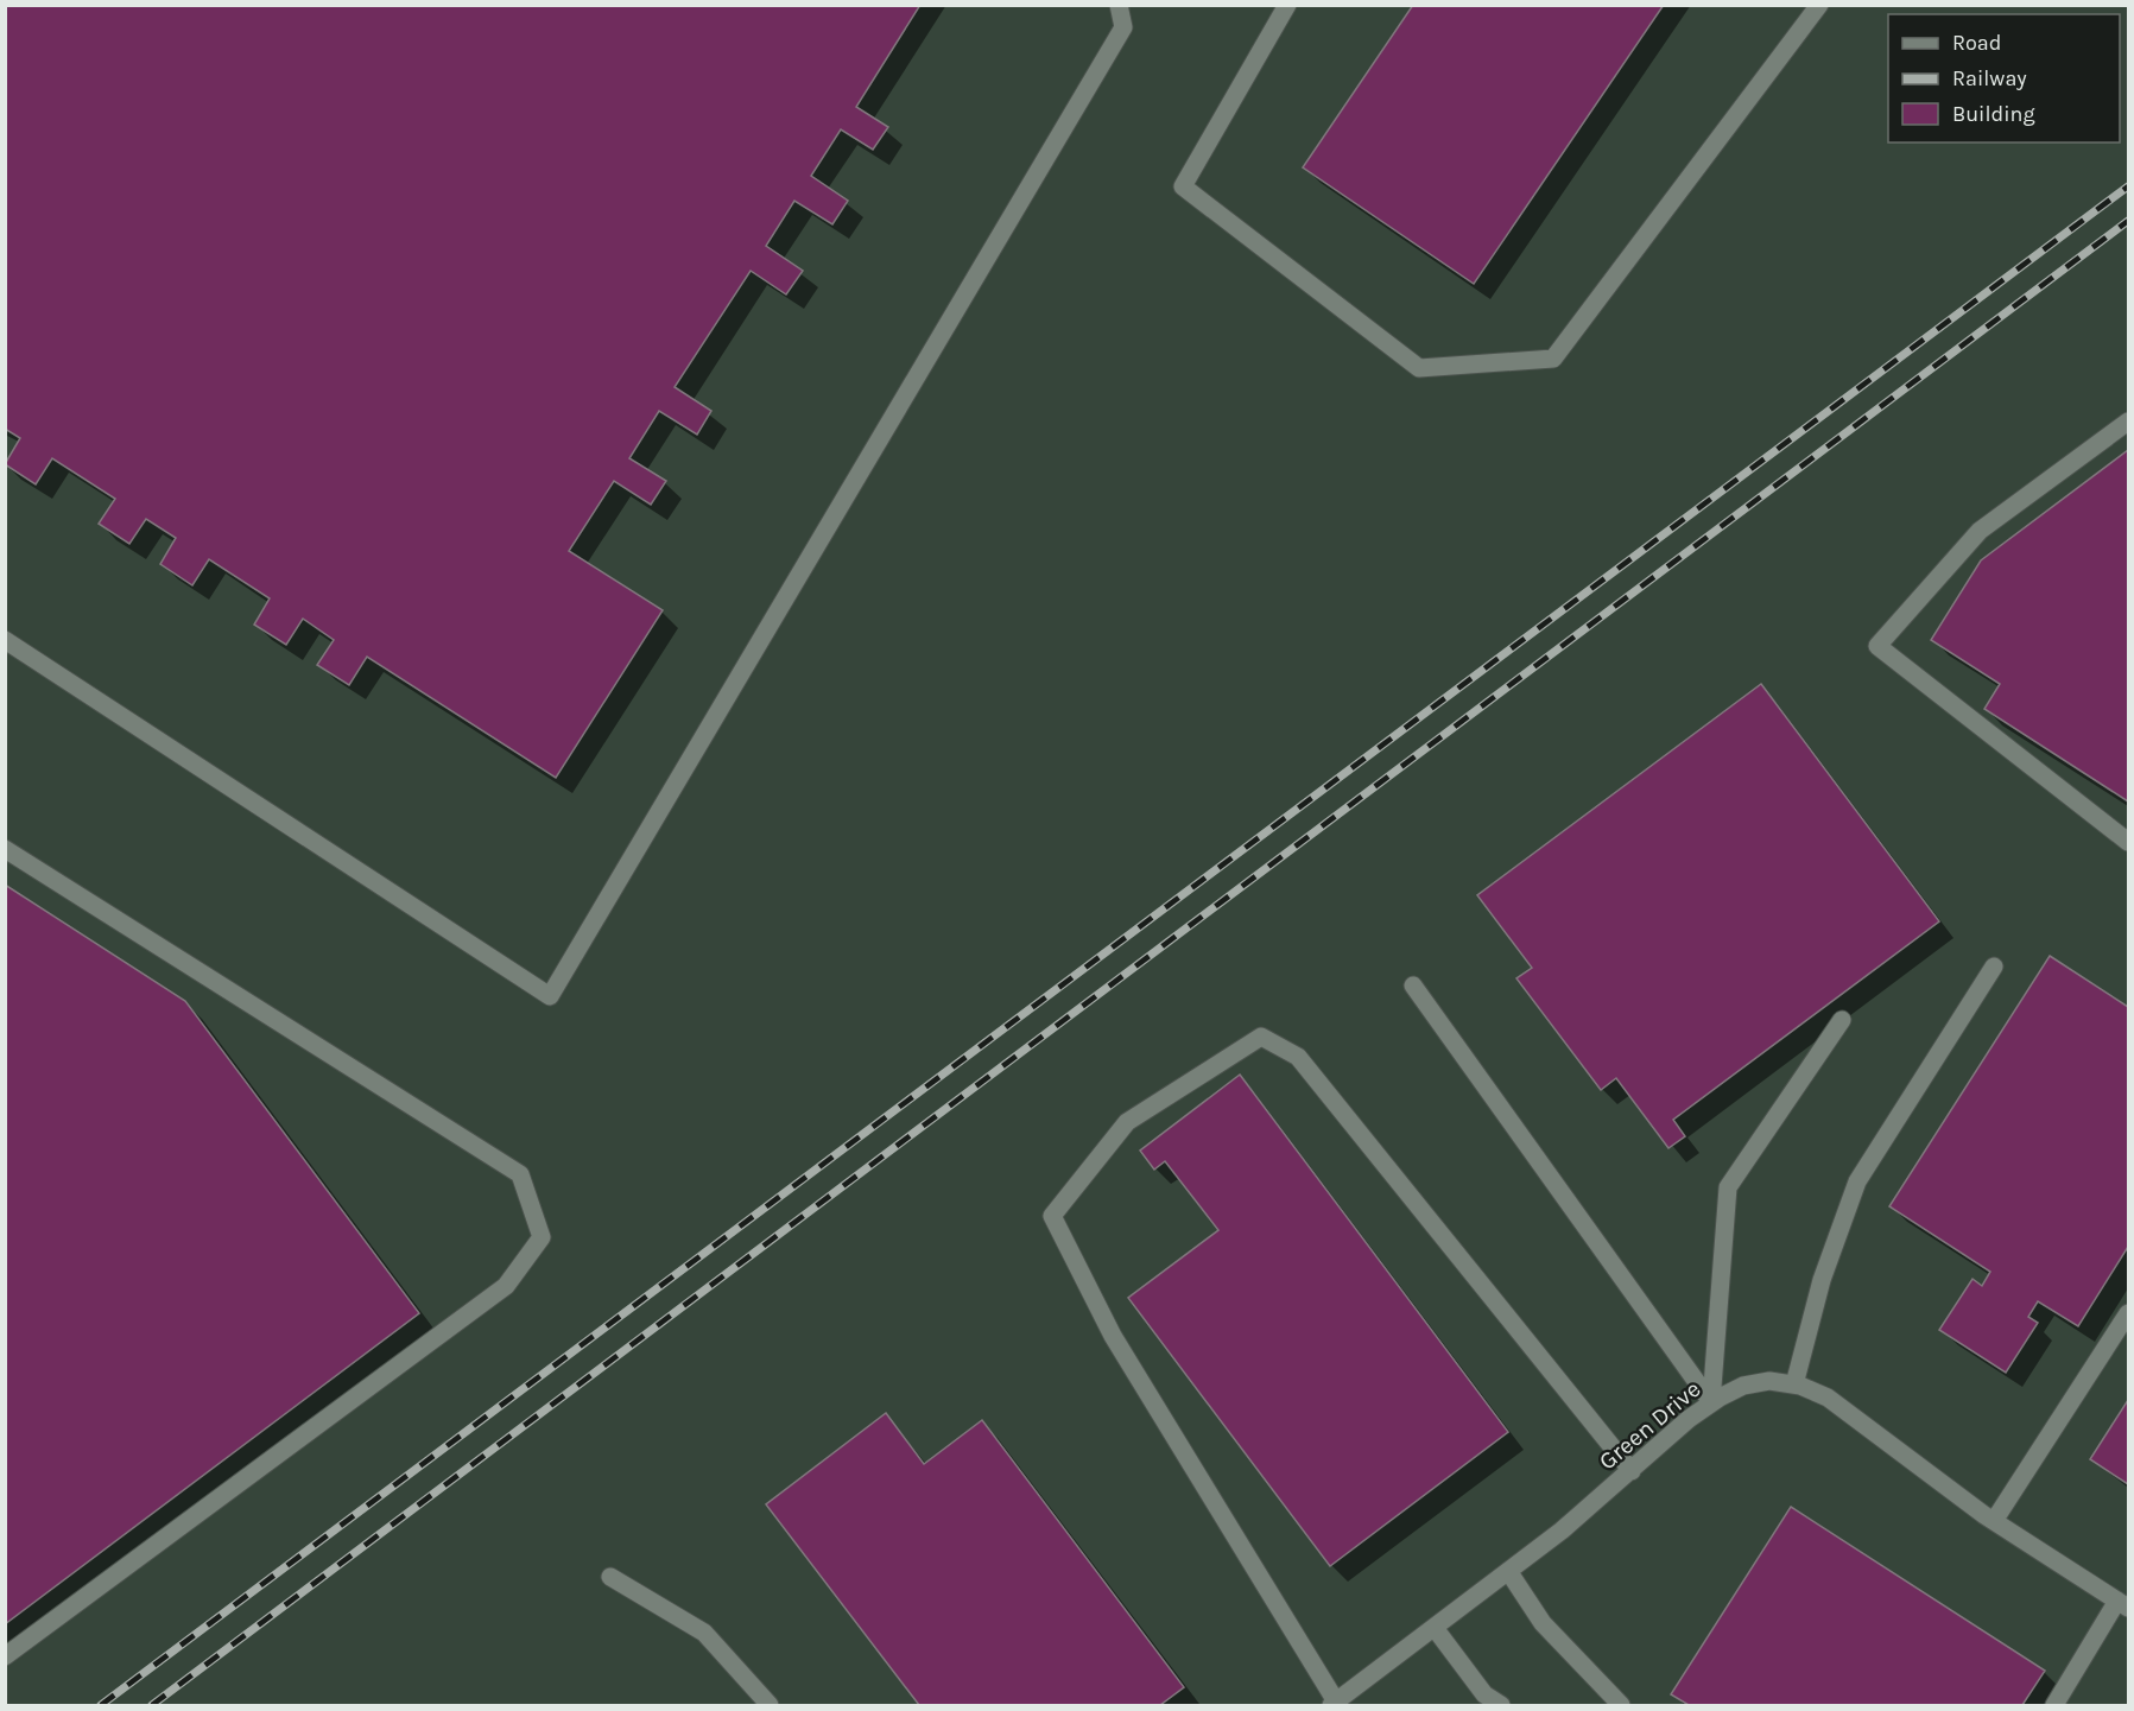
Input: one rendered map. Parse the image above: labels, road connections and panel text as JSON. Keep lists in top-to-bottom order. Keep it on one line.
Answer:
{"streets":{"street":["Green Drive"]},"legend":["Road","Railway","Building"]}
